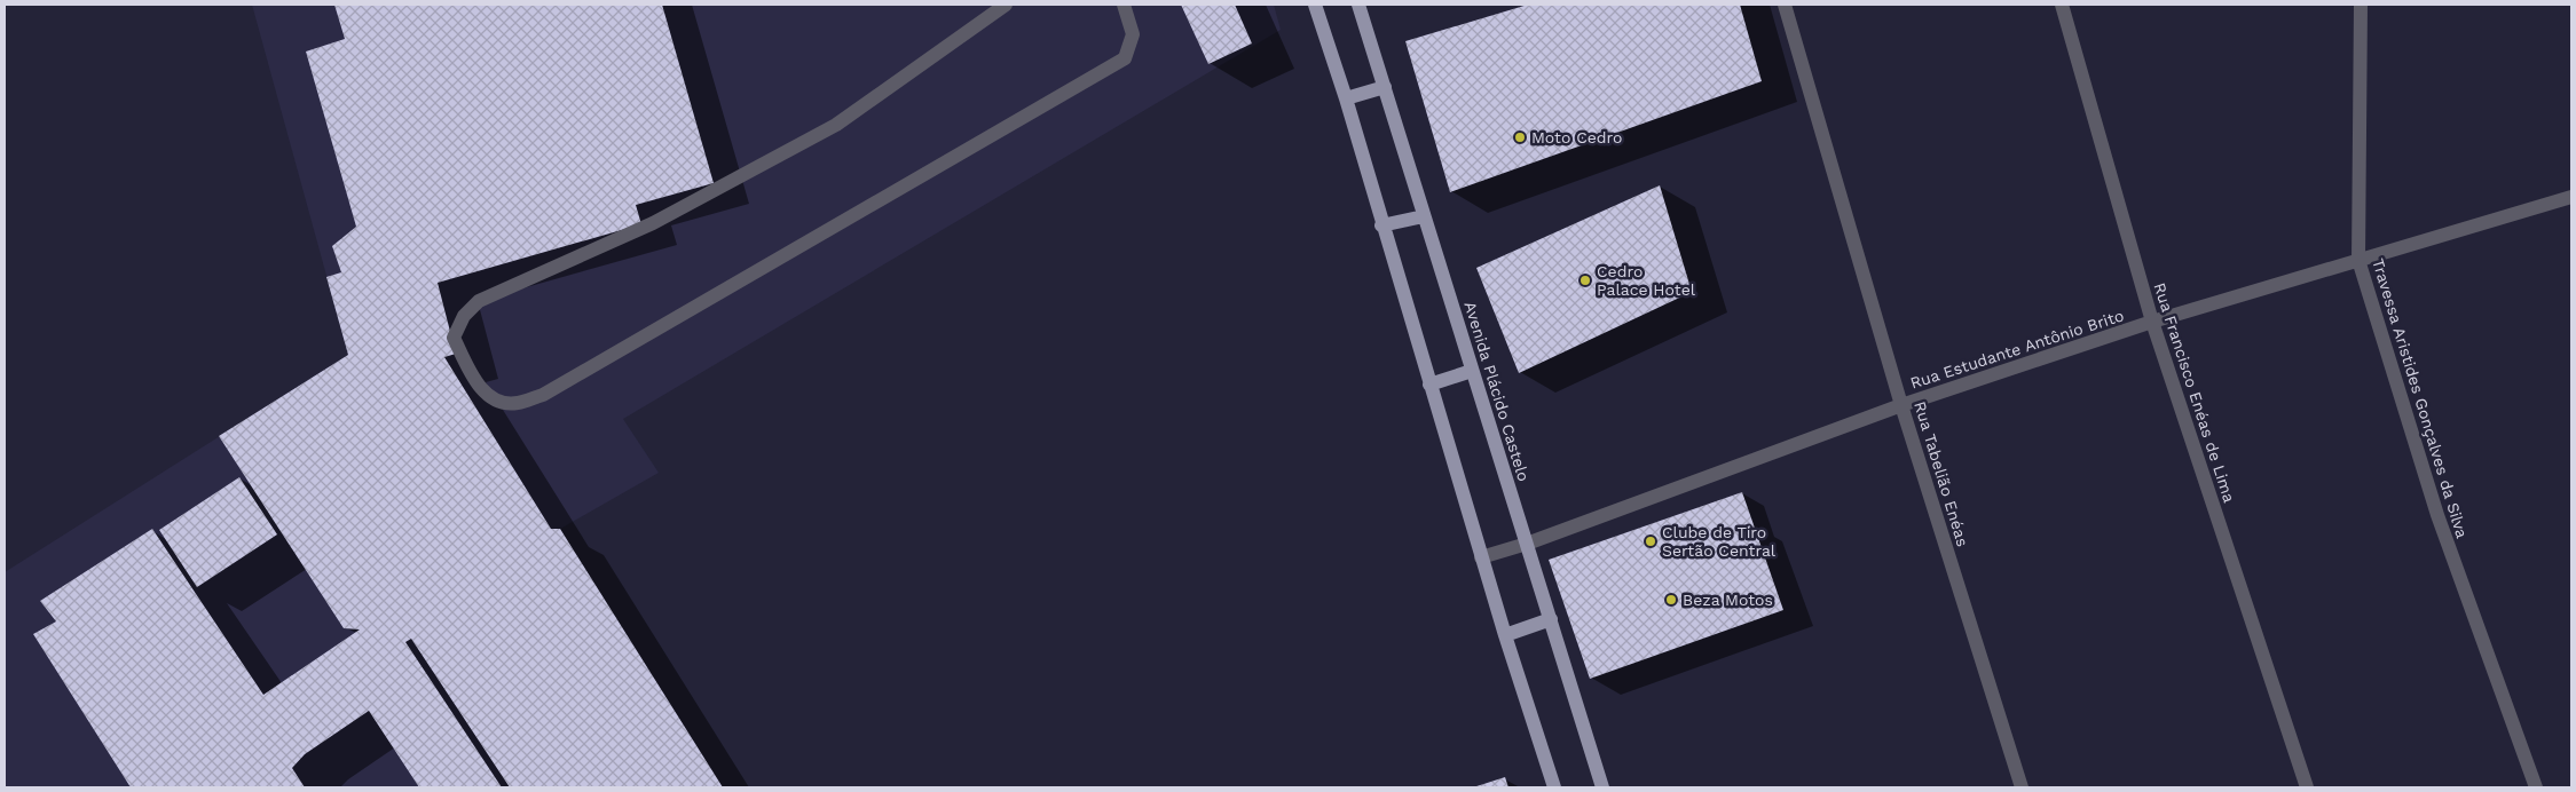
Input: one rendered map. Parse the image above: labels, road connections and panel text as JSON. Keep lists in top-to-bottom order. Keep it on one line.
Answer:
{"streets":{"main road":["Avenida Plácido Castelo"],"street":["Rua Estudante Antônio Brito","Rua Francisco Enéas de Lima","Travessa Aristides Gonçalves da Silva","Rua Tabelião Enéas"]},"crossings":[["Rua Estudante Antônio Brito","Avenida Plácido Castelo"],["Rua Estudante Antônio Brito","Rua Francisco Enéas de Lima"],["Rua Estudante Antônio Brito","Travessa Aristides Gonçalves da Silva"],["Rua Estudante Antônio Brito","Rua Tabelião Enéas"]],"places":["Moto Cedro","Cedro Palace Hotel","Clube de Tiro Sertão Central","Beza Motos"]}
